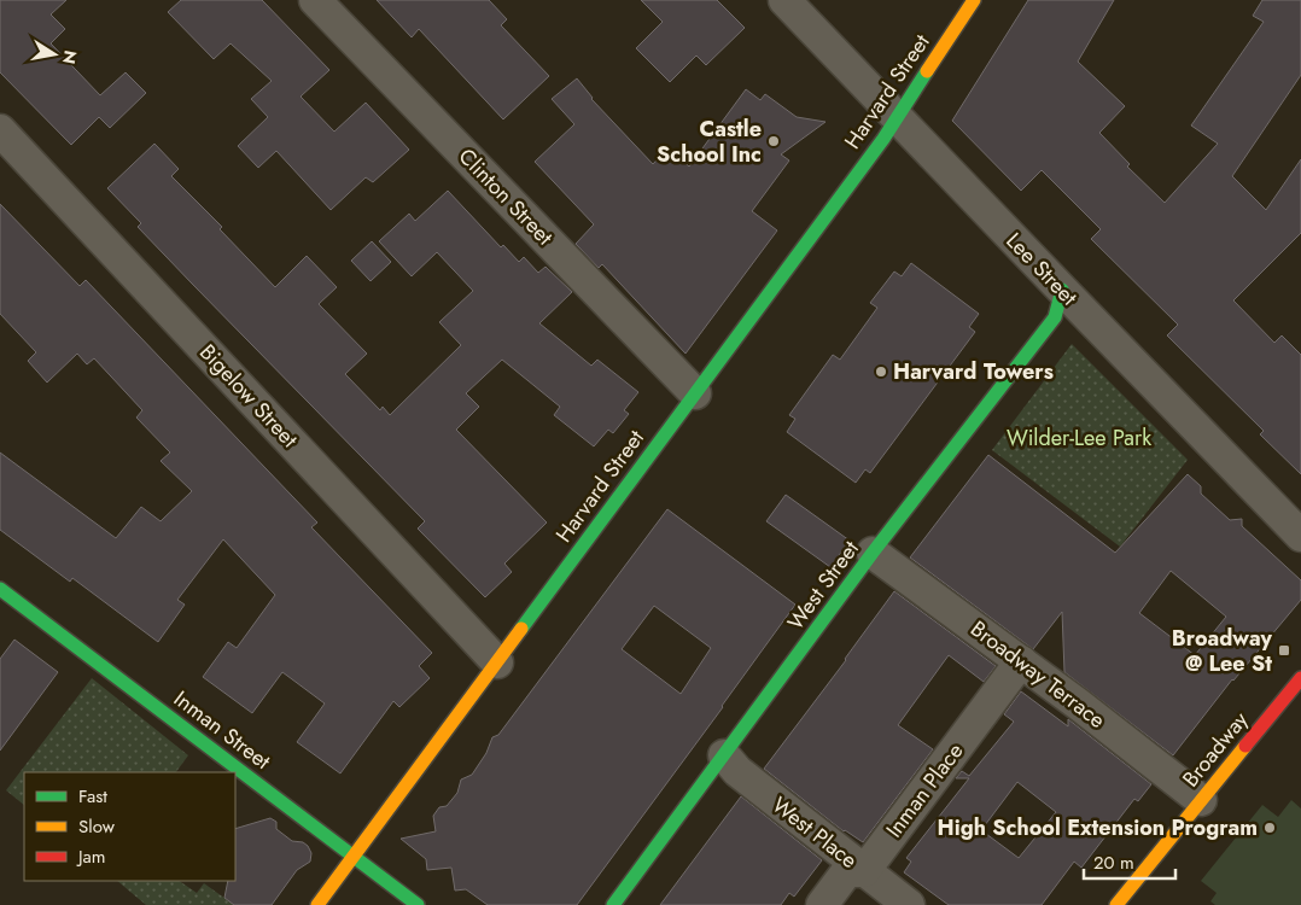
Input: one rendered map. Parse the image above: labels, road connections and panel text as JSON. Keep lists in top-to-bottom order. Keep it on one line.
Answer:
{"streets":{"street":["Harvard Street","Clinton Street","Lee Street","Bigelow Street","West Street","Broadway Terrace","Inman Street","Broadway","Inman Place","West Place"]},"crossings":[["Harvard Street","Clinton Street"],["Harvard Street","Lee Street"],["Harvard Street","Bigelow Street"],["Harvard Street","Inman Street"],["Lee Street","West Street"],["West Street","Broadway Terrace"],["West Street","West Place"],["Broadway Terrace","Broadway"],["Broadway Terrace","Inman Place"],["Inman Place","West Place"]],"parks":["Wilder-Lee Park"],"places":{"other":["Castle School Inc","Harvard Towers","High School Extension Program"],"transit":["Broadway @ Lee St"]},"legend":["Fast","Slow","Jam"],"scale_bar":"20 m","north":"right"}
